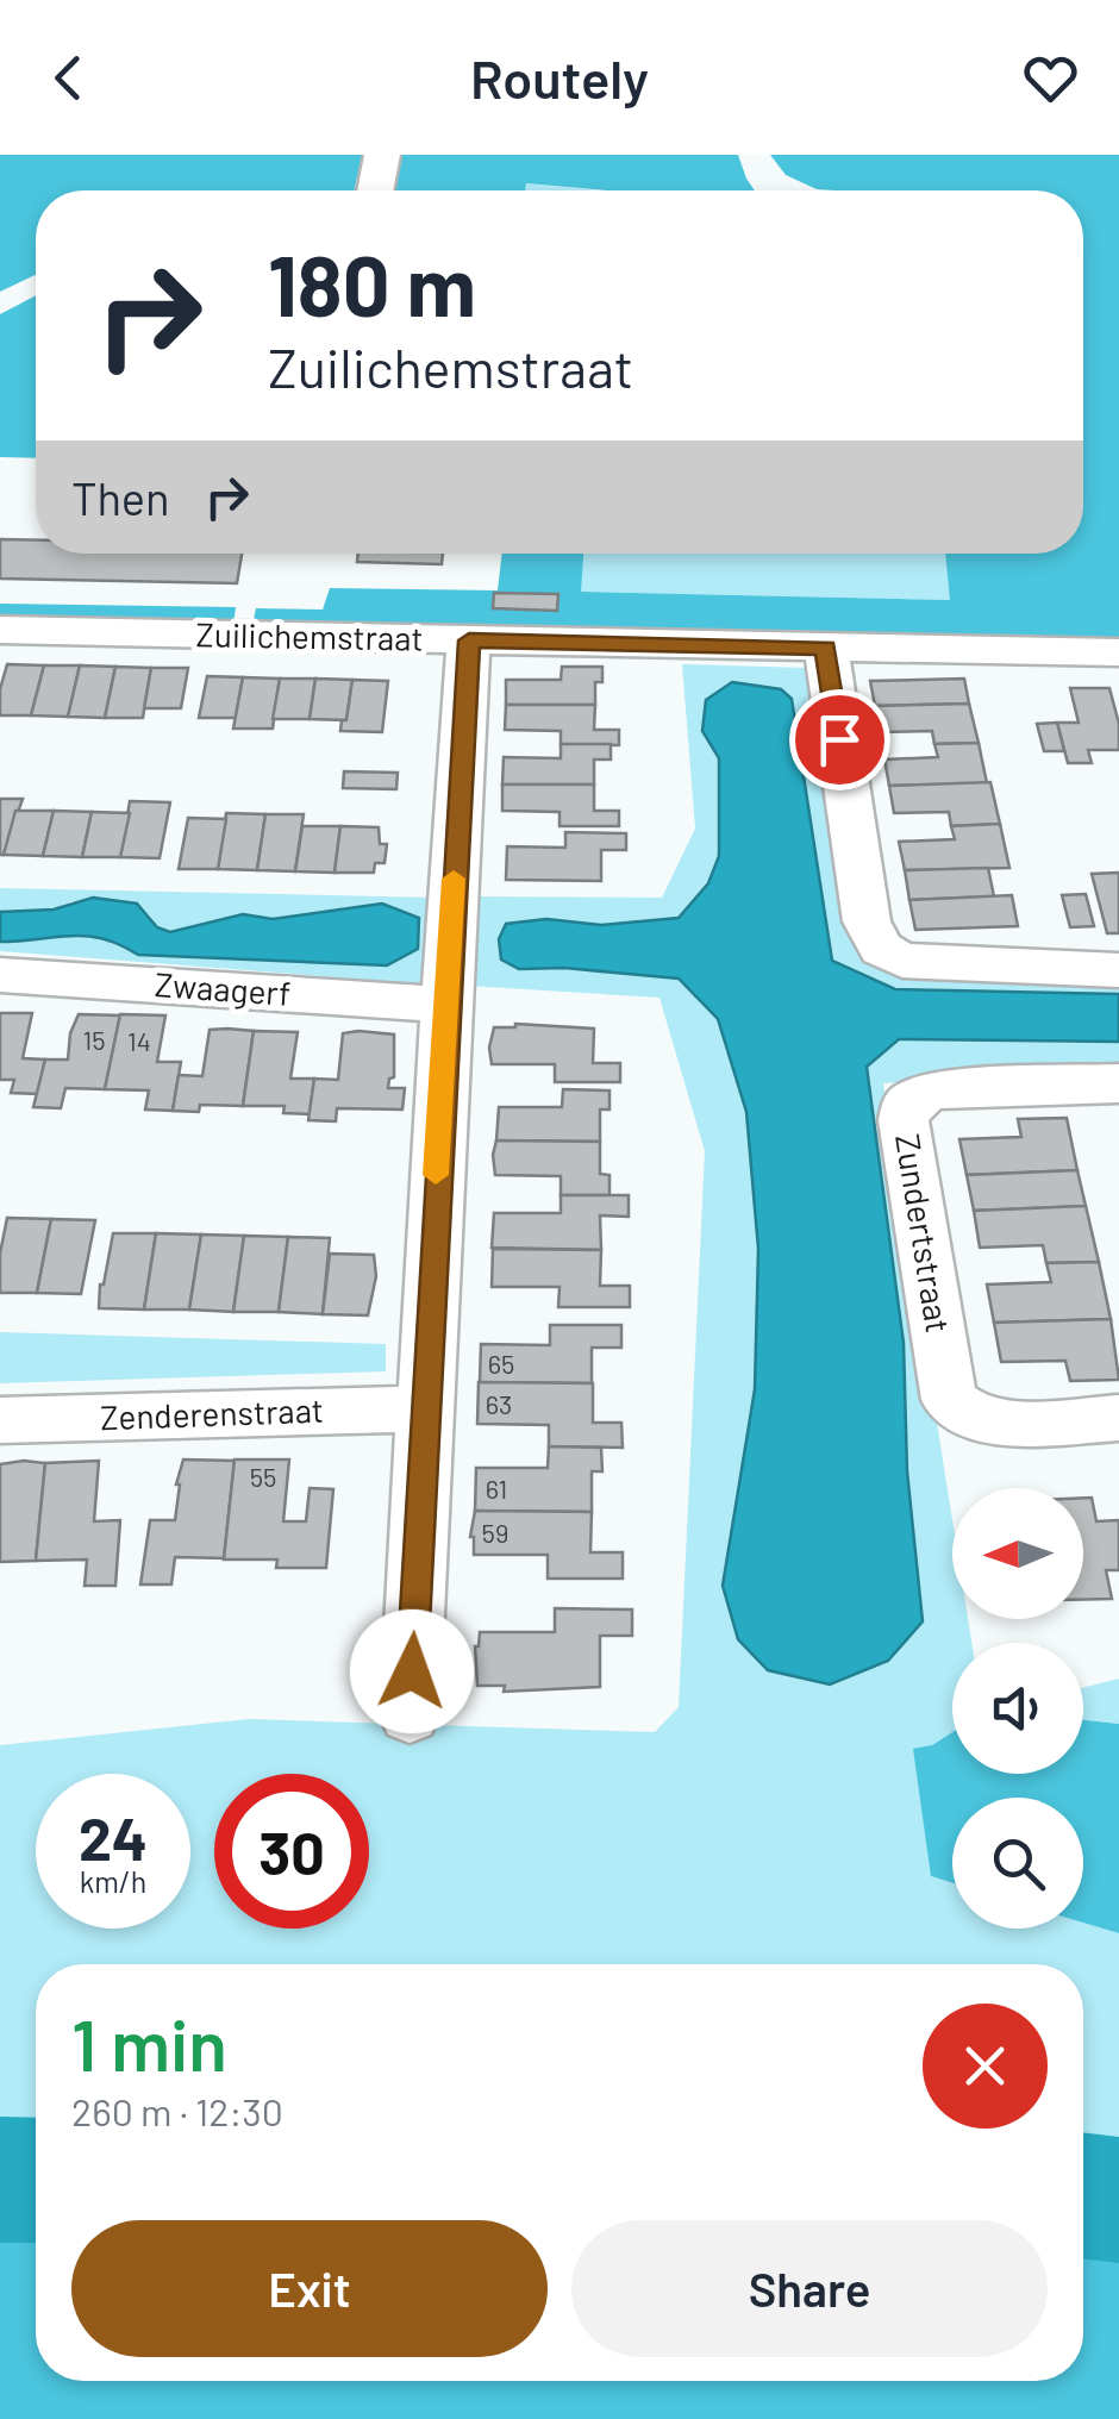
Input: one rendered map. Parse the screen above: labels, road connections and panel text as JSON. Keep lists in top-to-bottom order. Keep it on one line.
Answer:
{"streets":{"street":["Zuilichemstraat","Zwaagerf","Zundertstraat","Zenderenstraat"]},"house_numbers":["15","14","65","63","55","61","59"],"north":"left","page":{"header":"Routely","turn":["180 m","Zuilichemstraat"],"then":"Then","speed":"24 km/h","limit":"30","heading":["1 min","260 m · 12:30"],"buttons":["Exit","Share"]}}
